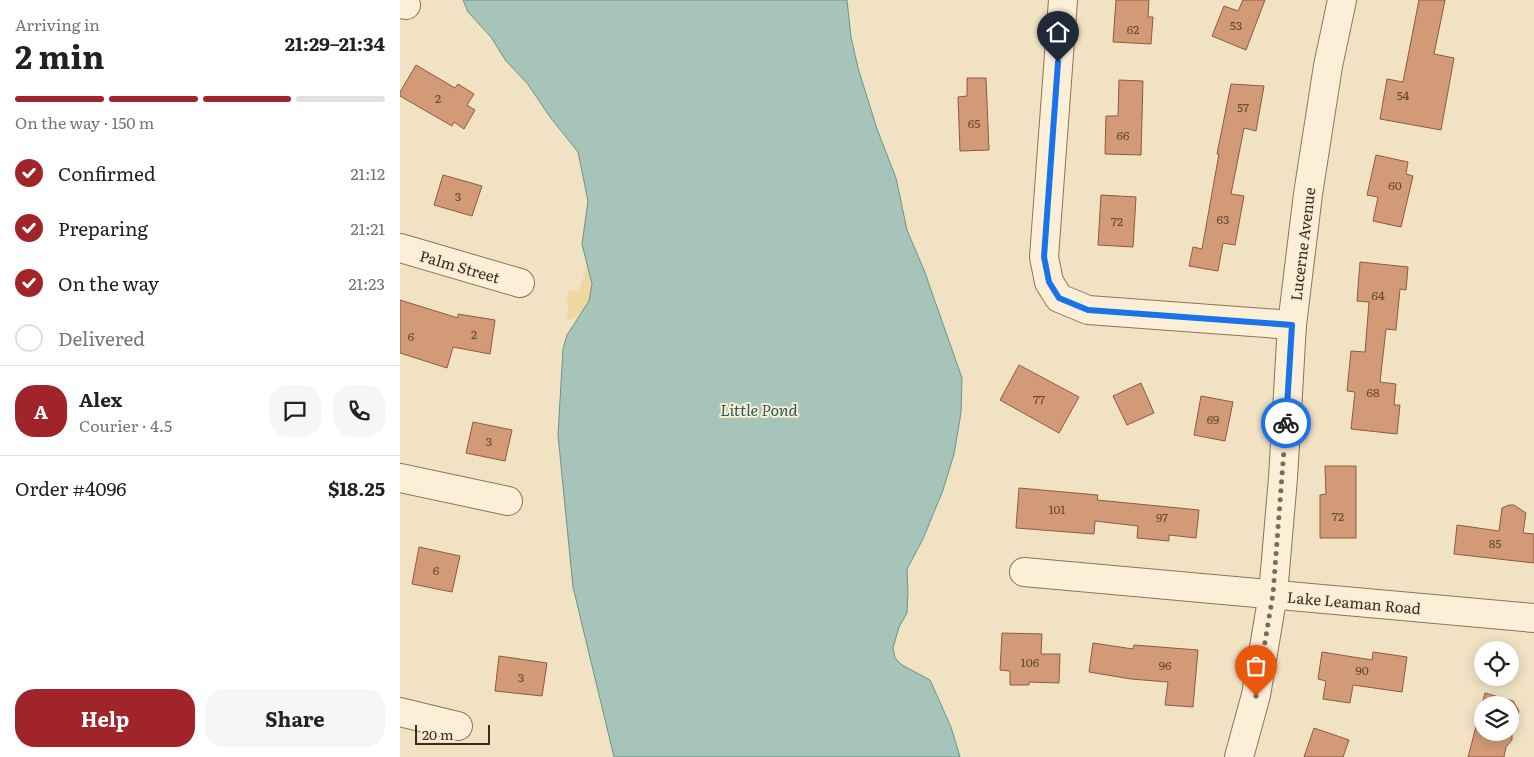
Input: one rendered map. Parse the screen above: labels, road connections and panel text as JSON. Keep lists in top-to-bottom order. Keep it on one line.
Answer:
{"streets":{"street":["Lucerne Avenue","Palm Street","Lake Leaman Road"]},"crossings":[["Lucerne Avenue","Lake Leaman Road"]],"water":["Little Pond"],"house_numbers":["53","62","54","2","57","65","66","60","3","63","72","64","2","6","68","77","69","3","101","72","97","85","6","106","96","90","3"],"scale_bar":"20 m","page":{"heading":["2 min","Arriving in","21:29–21:34"],"panel":["Alex","Courier · 4.5","Order #4096","$18.25"],"bar":"On the way · 150 m","list":[["Confirmed","21:12"],["Preparing","21:21"],["On the way","21:23"],"Delivered"],"round":"A","buttons":["Help","Share"],"scale":"20 m"}}
